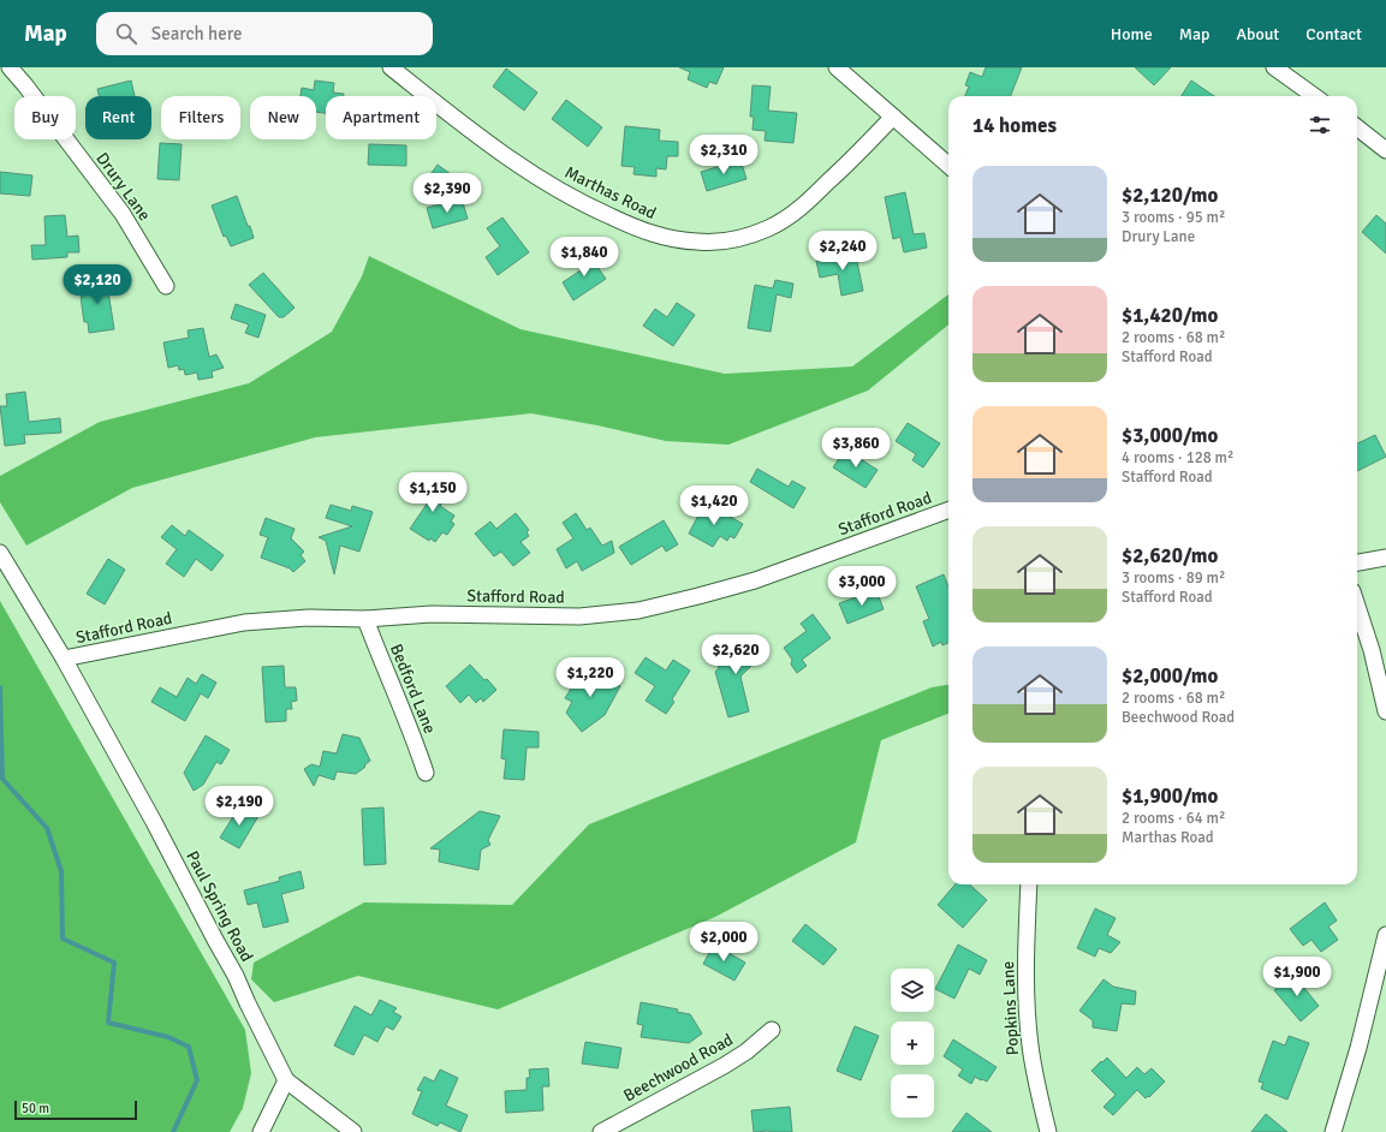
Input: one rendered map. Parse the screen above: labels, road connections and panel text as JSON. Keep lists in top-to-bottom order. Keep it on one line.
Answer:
{"streets":{"street":["Drury Lane","Marthas Road","Stafford Road","Bedford Lane","Paul Spring Road","Popkins Lane","Beechwood Road"]},"crossings":[["Stafford Road","Bedford Lane"],["Stafford Road","Paul Spring Road"]],"scale_bar":"50 m","page":{"header":"Map","search":"Search here","nav":["Home","Map","About","Contact"],"chip":["Buy","Rent","Filters","New","Apartment"],"heading":"14 homes","price":["$2,310","$2,390","$2,240","$1,840","$2,120","$3,860","$1,150","$1,420","$3,000","$2,620","$1,220","$2,190","$2,000","$1,900"],"list":[{"name":"$2,120/mo","note":"3 rooms · 95 m² · Drury Lane"},{"name":"$1,420/mo","note":"2 rooms · 68 m² · Stafford Road"},{"name":"$3,000/mo","note":"4 rooms · 128 m² · Stafford Road"},{"name":"$2,620/mo","note":"3 rooms · 89 m² · Stafford Road"},{"name":"$2,000/mo","note":"2 rooms · 68 m² · Beechwood Road"},{"name":"$1,900/mo","note":"2 rooms · 64 m² · Marthas Road"}],"map_buttons":["+","−"],"scale":"50 m"}}
